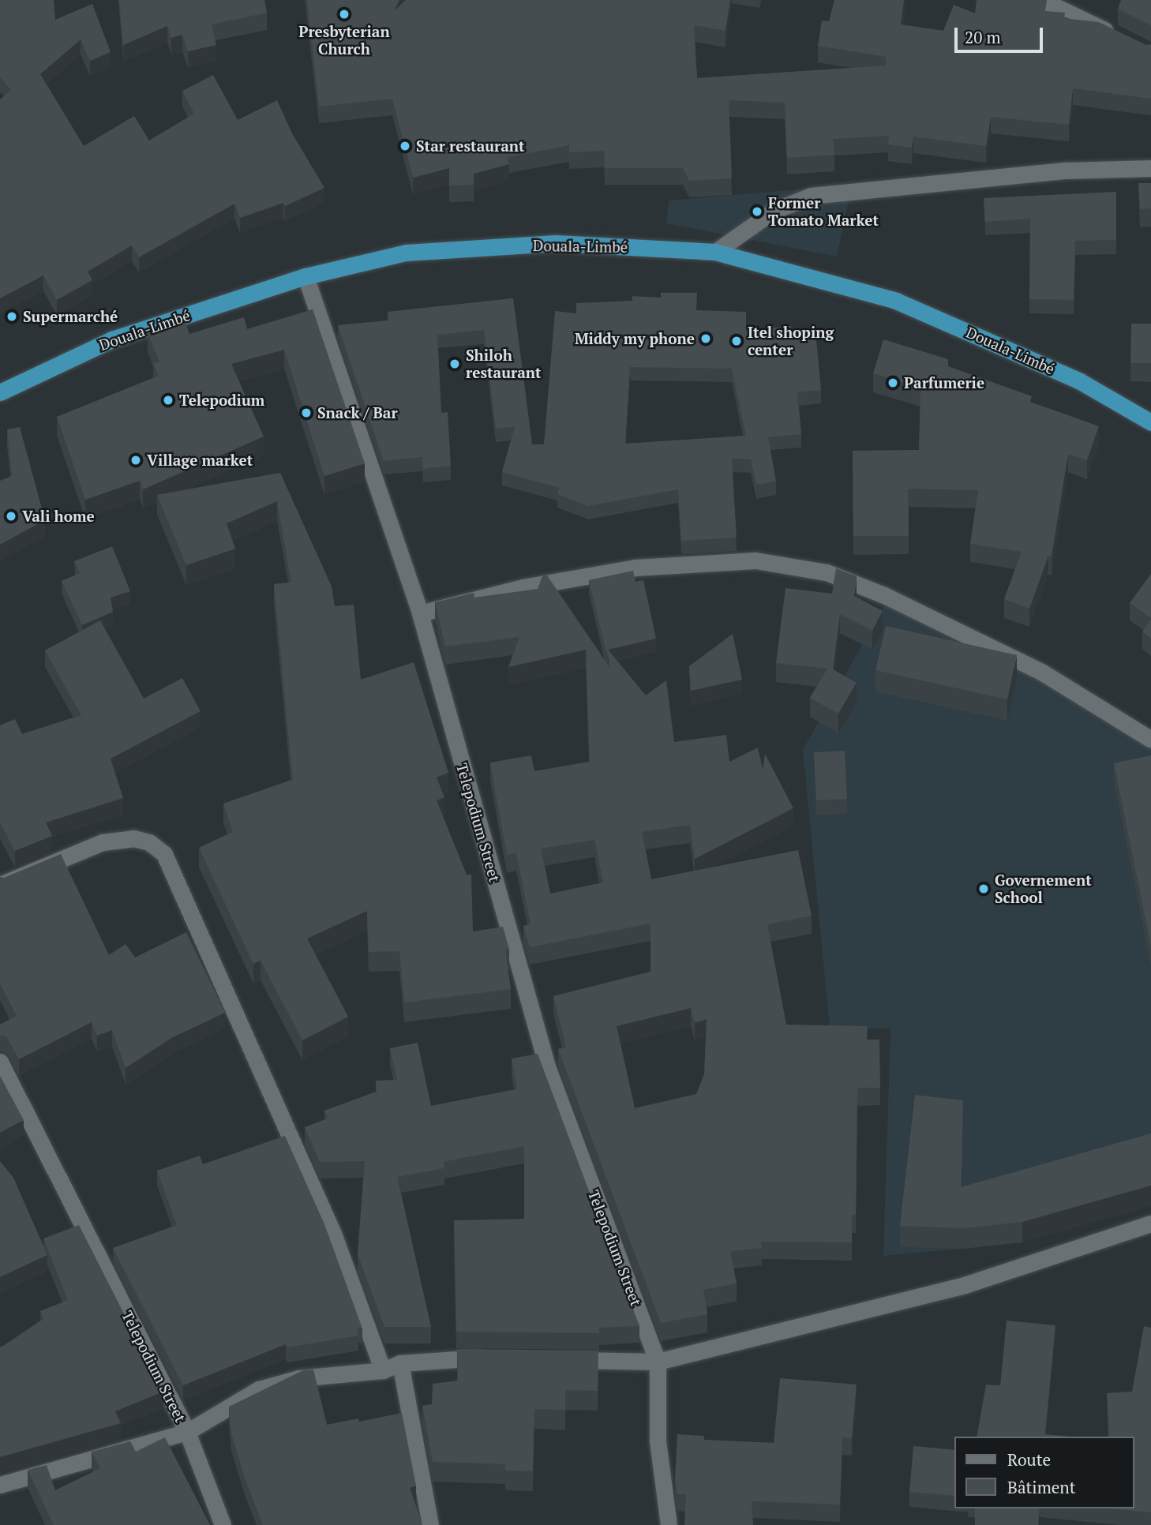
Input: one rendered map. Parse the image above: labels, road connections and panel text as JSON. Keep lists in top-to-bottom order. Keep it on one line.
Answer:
{"streets":{"highway":["Douala-Limbé"],"street":["Telepodium Street"]},"crossings":[["Douala-Limbé","Telepodium Street"]],"places":["Presbyterian Church","Star restaurant","Former Tomato Market","Supermarché","Middy my phone","Itel shoping center","Shiloh restaurant","Parfumerie","Telepodium","Snack / Bar","Village market","Vali home","Governement School"],"legend":["Route","Bâtiment"],"scale_bar":"20 m"}
